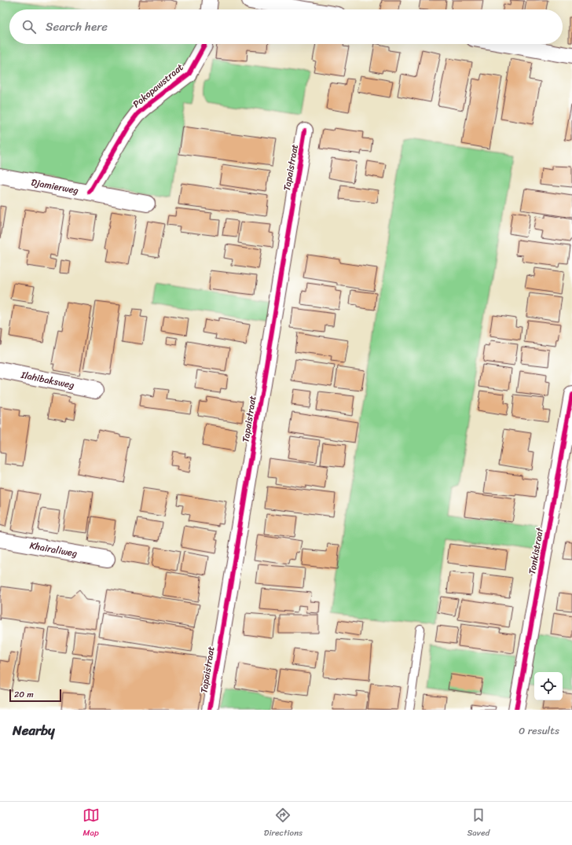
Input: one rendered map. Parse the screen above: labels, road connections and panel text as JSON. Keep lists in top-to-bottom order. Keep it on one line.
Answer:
{"streets":{"street":["Pokopawstraat","Tapaistraat","Djamierweg","Ilahibaksweg","Khairaliweg","Tonkistraat"]},"crossings":[["Pokopawstraat","Djamierweg"]],"scale_bar":"20 m","page":{"search":"Search here","scale":"20 m","heading":["Nearby","0 results"],"nav":["Map","Directions","Saved"]}}
